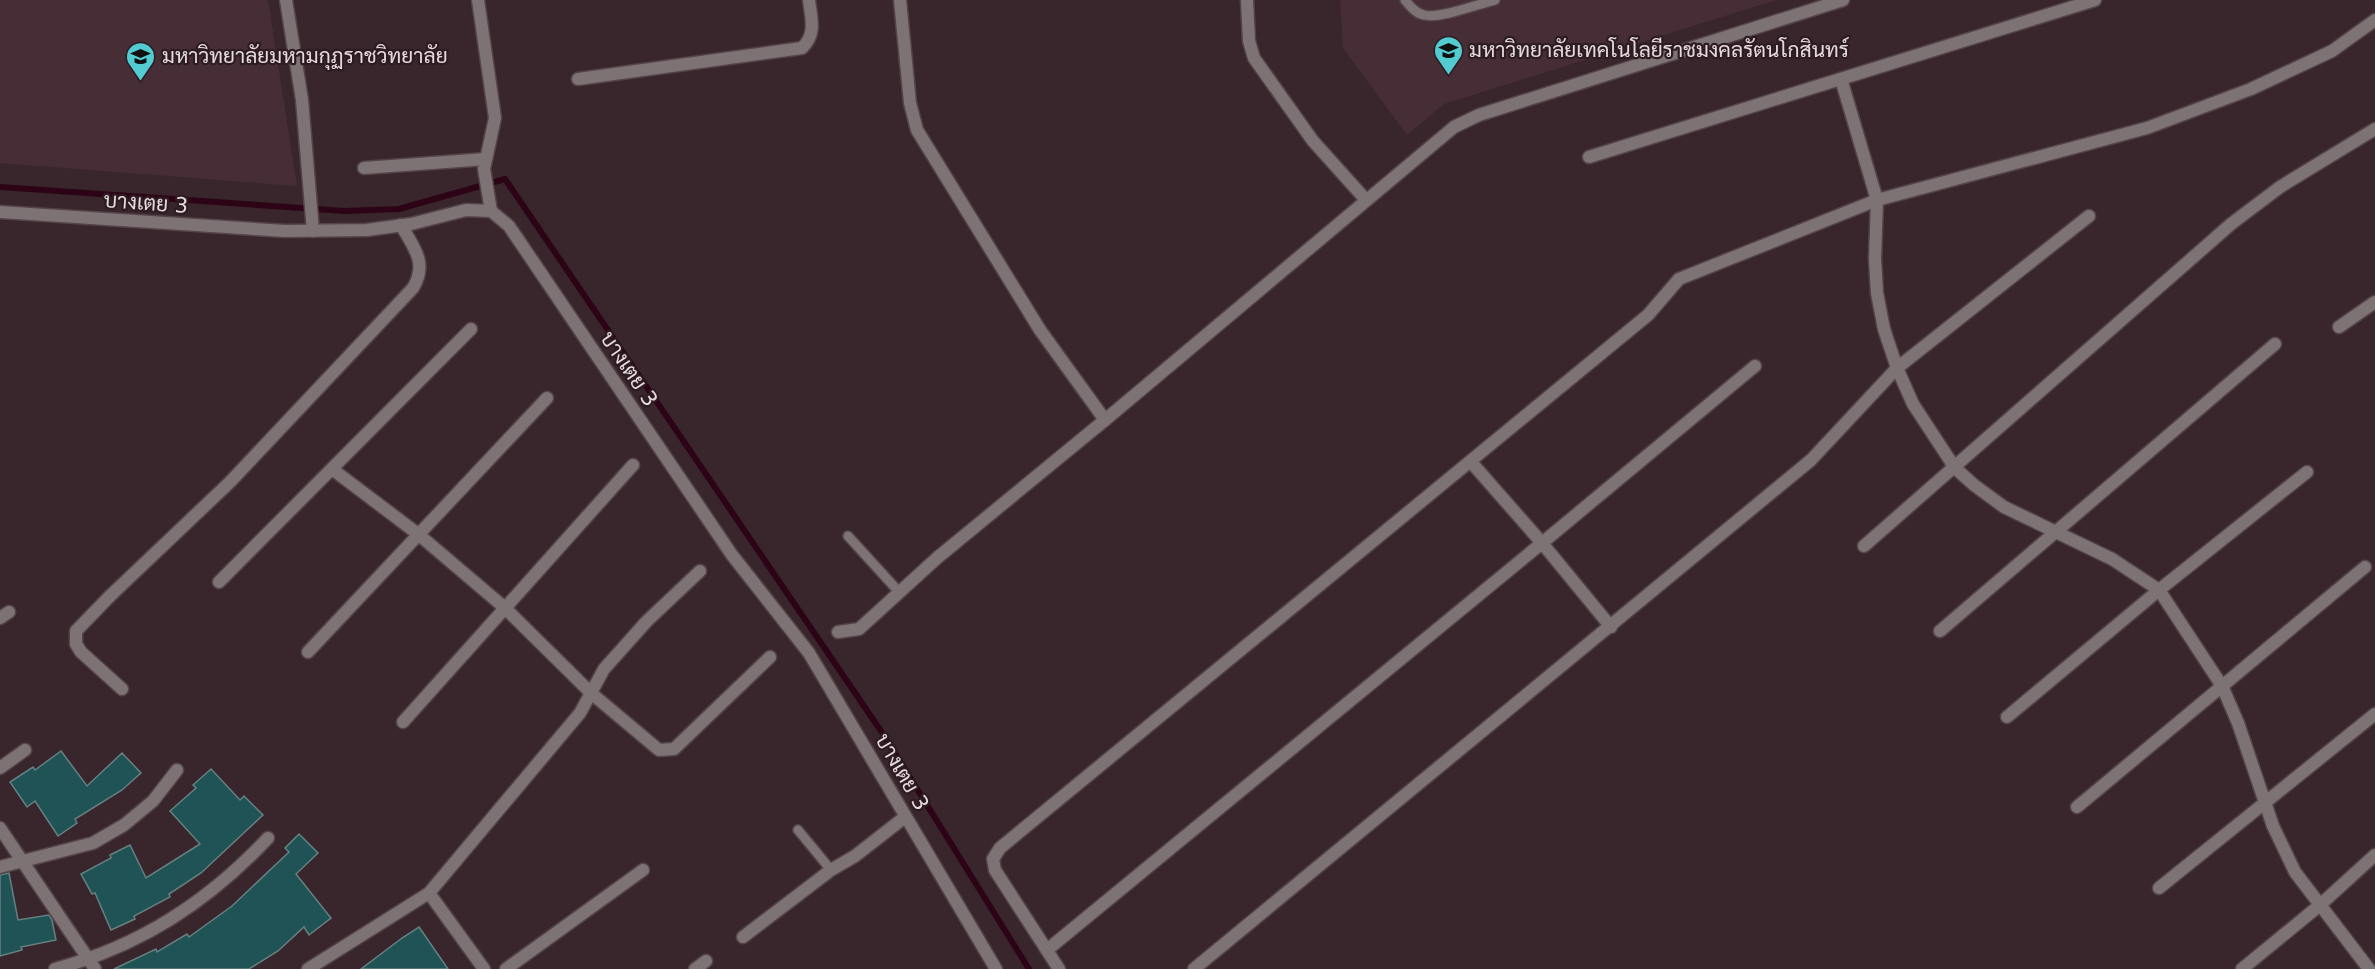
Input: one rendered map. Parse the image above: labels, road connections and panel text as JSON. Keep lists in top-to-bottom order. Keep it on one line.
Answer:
{"streets":{"street":["บางเตย 3"]},"places":{"school or university":["มหาวิทยาลัยเทคโนโลยีราชมงคลรัตนโกสินทร์","มหาวิทยาลัยมหามกุฏราชวิทยาลัย"]}}
